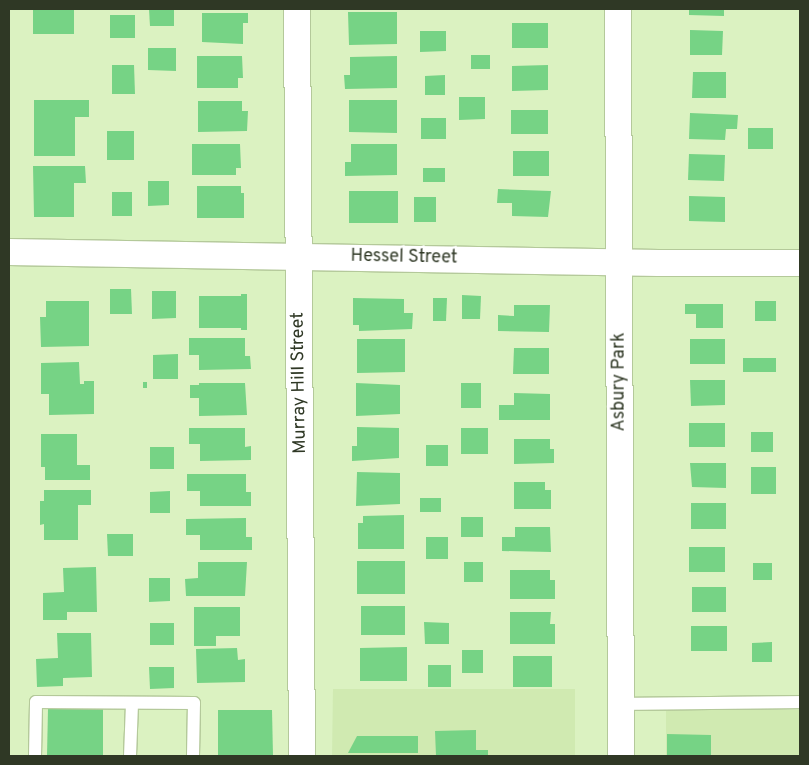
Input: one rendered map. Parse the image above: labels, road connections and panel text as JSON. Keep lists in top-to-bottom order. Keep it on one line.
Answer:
{"streets":{"street":["Hessel Street","Asbury Park","Murray Hill Street"]},"crossings":[["Hessel Street","Asbury Park"],["Hessel Street","Murray Hill Street"]]}
